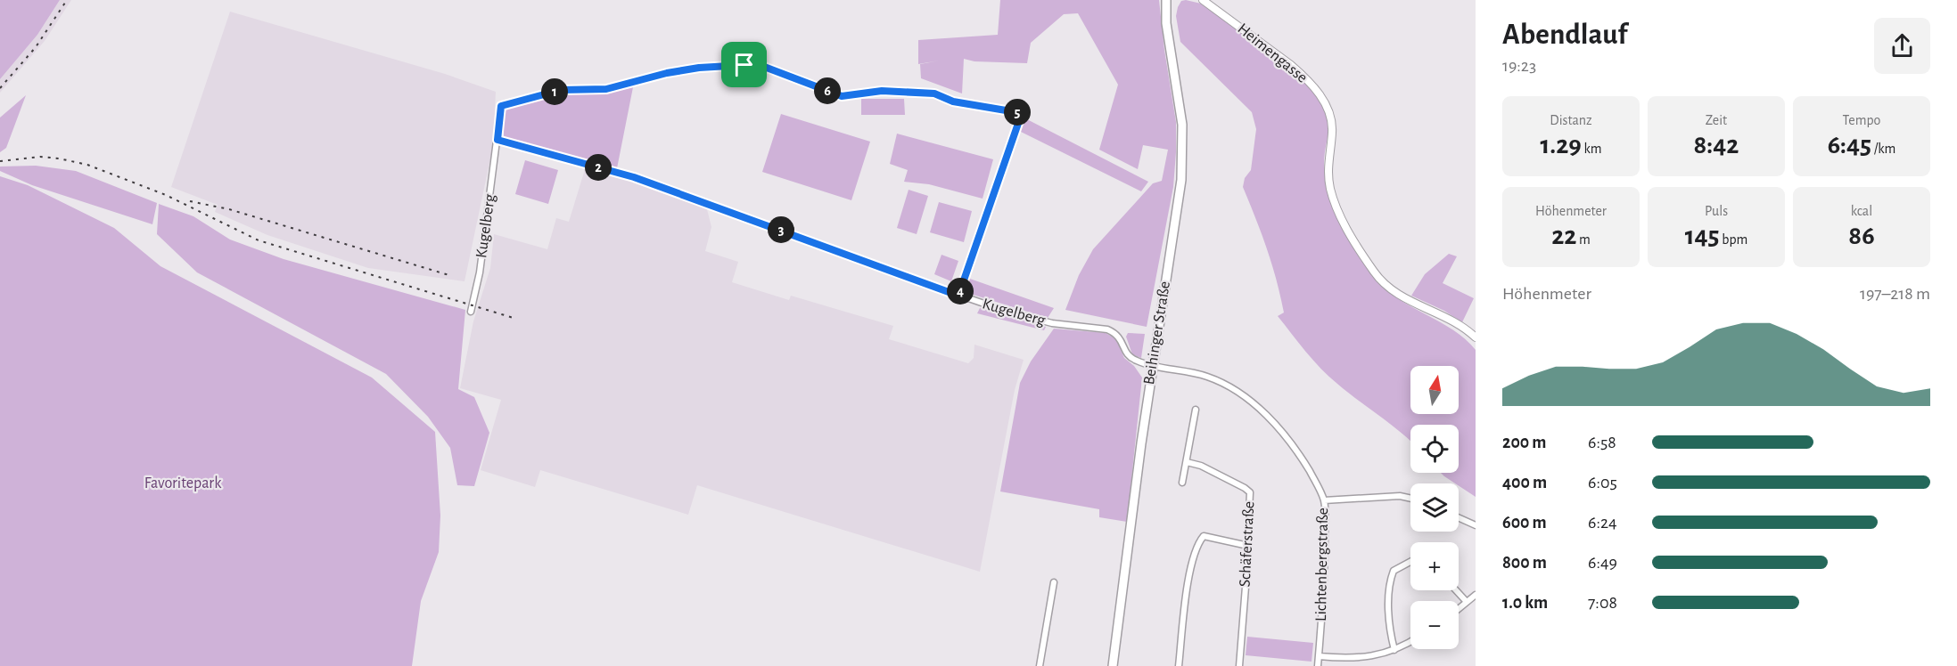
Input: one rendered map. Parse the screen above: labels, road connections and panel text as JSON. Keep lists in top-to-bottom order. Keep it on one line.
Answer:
{"streets":{"main road":["Beihinger Straße"],"street":["Heimengasse","Kugelberg","Schäferstraße","Lichtenbergstraße"]},"crossings":[["Kugelberg","Lichtenbergstraße"],["Beihinger Straße","Lichtenbergstraße"]],"parks":["Favoritepark"],"north":"top","page":{"heading":["Abendlauf","19:23"],"pins":["6","1","5","2","3","4"],"stats":[["Distanz","1.29 km"],["Zeit","8:42"],["Tempo","6:45 /km"],["Höhenmeter","22 m"],["Puls","145 bpm"],["kcal","86"]],"chart":["Höhenmeter","197–218 m"],"map_buttons":["+","−"],"list":[{"name":"200 m","note":"6:58"},{"name":"400 m","note":"6:05"},{"name":"600 m","note":"6:24"},{"name":"800 m","note":"6:49"},{"name":"1.0 km","note":"7:08"}]}}
